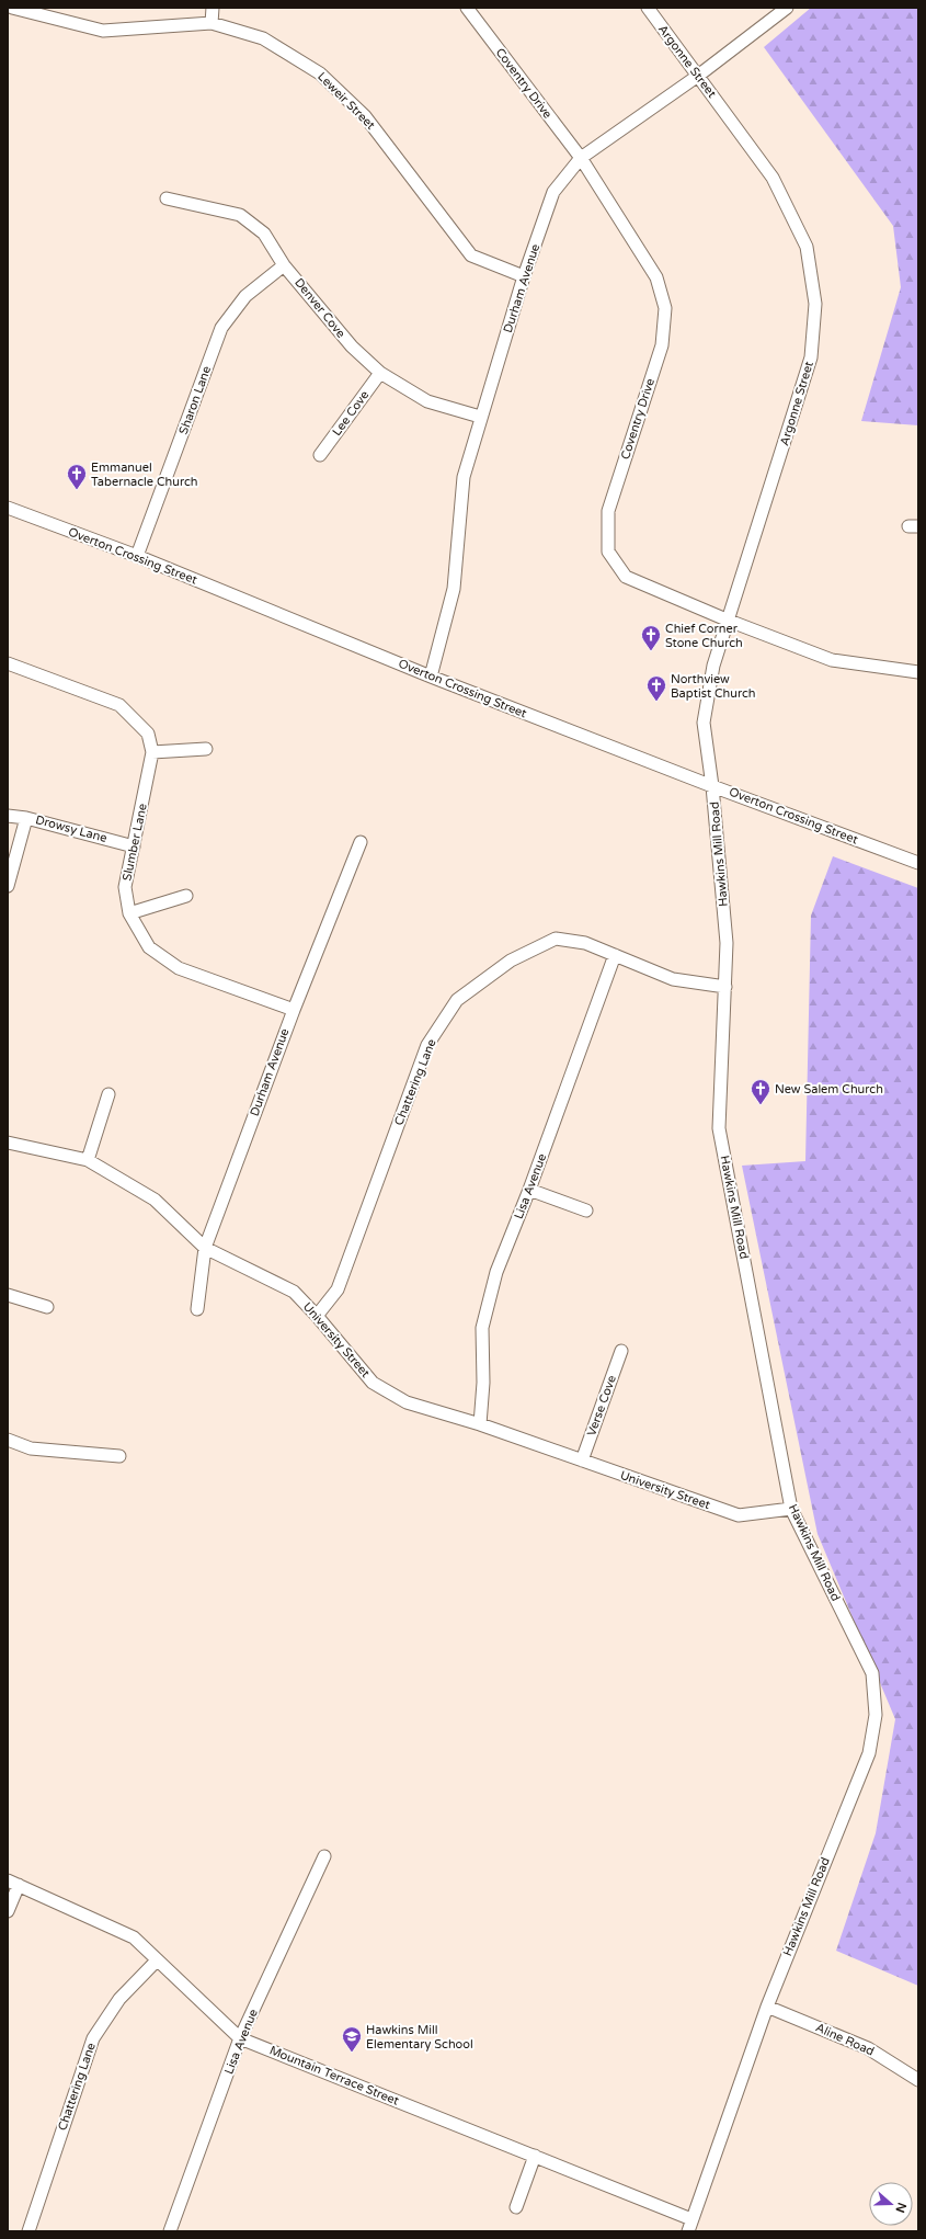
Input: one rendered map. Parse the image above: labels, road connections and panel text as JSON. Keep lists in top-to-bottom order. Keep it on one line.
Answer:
{"streets":{"street":["Argonne Street","Coventry Drive","Leweir Street","Durham Avenue","Denver Cove","Sharon Lane","Lee Cove","Overton Crossing Street","Drowsy Lane","Slumber Lane","Hawkins Mill Road","Chattering Lane","Lisa Avenue","University Street","Verse Cove","Aline Road","Mountain Terrace Street"]},"crossings":[["Argonne Street","Coventry Drive"],["Argonne Street","Durham Avenue"],["Argonne Street","Overton Crossing Street"],["Argonne Street","Hawkins Mill Road"],["Coventry Drive","Durham Avenue"],["Leweir Street","Durham Avenue"],["Durham Avenue","Denver Cove"],["Durham Avenue","Overton Crossing Street"],["Durham Avenue","Slumber Lane"],["Durham Avenue","University Street"],["Denver Cove","Sharon Lane"],["Denver Cove","Lee Cove"],["Sharon Lane","Overton Crossing Street"],["Overton Crossing Street","Hawkins Mill Road"],["Drowsy Lane","Slumber Lane"],["Hawkins Mill Road","Chattering Lane"],["Hawkins Mill Road","University Street"],["Hawkins Mill Road","Aline Road"],["Hawkins Mill Road","Mountain Terrace Street"],["Chattering Lane","Lisa Avenue"],["Chattering Lane","University Street"],["Chattering Lane","Mountain Terrace Street"],["Lisa Avenue","University Street"],["Lisa Avenue","Mountain Terrace Street"],["University Street","Verse Cove"]],"places":{"church":["Emmanuel Tabernacle Church","Chief Corner Stone Church","Northview Baptist Church","New Salem Church"],"school or university":["Hawkins Mill Elementary School"]},"north":"right"}
